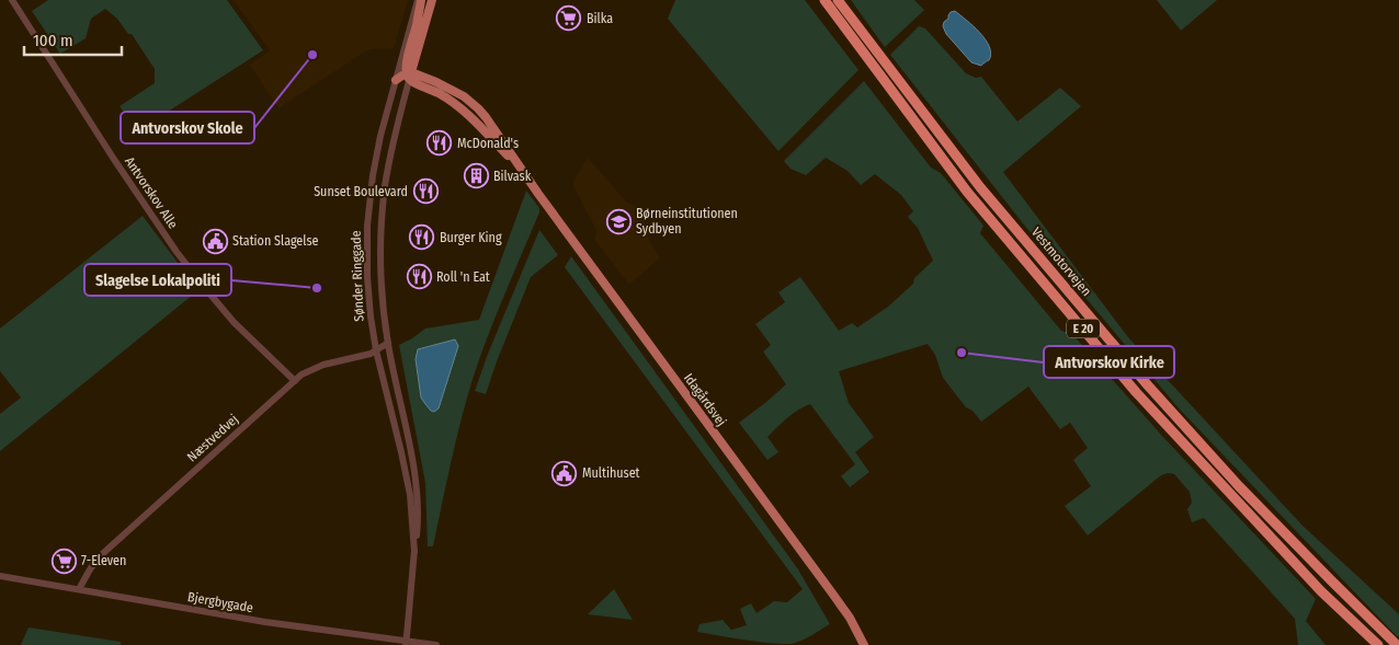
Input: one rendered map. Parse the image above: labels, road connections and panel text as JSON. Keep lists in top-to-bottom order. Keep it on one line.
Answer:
{"streets":{"highway":["Vestmotorvejen","E 20"],"main road":["Sønder Ringgade","Idagårdsvej"],"street":["Antvorskov Alle","Næstvedvej","Bjergbygade"]},"crossings":[["Antvorskov Alle","Næstvedvej"],["Sønder Ringgade","Idagårdsvej"],["Sønder Ringgade","Næstvedvej"],["Næstvedvej","Bjergbygade"]],"places":{"supermarket":["Bilka","7-Eleven"],"other":["Antvorskov Skole","Slagelse Lokalpoliti","Antvorskov Kirke"],"restaurant":["McDonald's","Sunset Boulevard","Burger King","Roll 'n Eat"],"building":["Bilvask"],"school or university":["Børneinstitutionen Sydbyen"],"public building":["Station Slagelse","Multihuset"]},"scale_bar":"100 m"}
